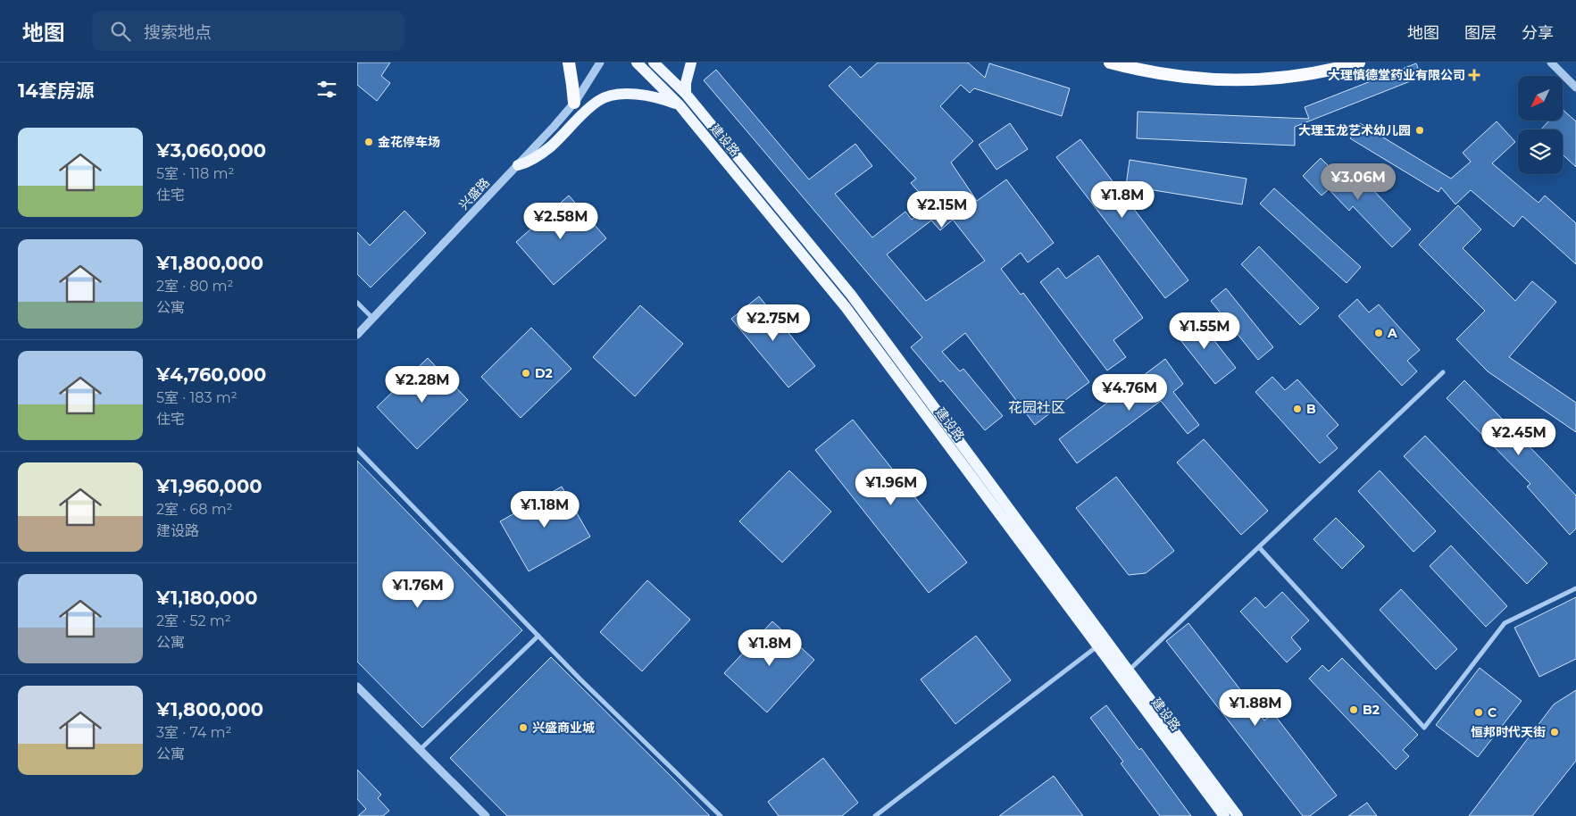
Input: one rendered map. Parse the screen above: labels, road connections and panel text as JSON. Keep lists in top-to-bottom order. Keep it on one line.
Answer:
{"streets":{"main road":["建设路"],"street":["兴盛路"]},"districts":["花园社区"],"places":{"health":["大理慎德堂药业有限公司"],"other":["大理玉龙艺术幼儿园","金花停车场","A","D2","B","B2","C","兴盛商业城","恒邦时代天街"]},"north":"bottom left","page":{"header":"地图","search":"搜索地点","nav":["地图","图层","分享"],"heading":"14套房源","list":[{"name":"¥3,060,000","note":"5室 · 118 m² · 住宅"},{"name":"¥1,800,000","note":"2室 · 80 m² · 公寓"},{"name":"¥4,760,000","note":"5室 · 183 m² · 住宅"},{"name":"¥1,960,000","note":"2室 · 68 m² · 建设路"},{"name":"¥1,180,000","note":"2室 · 52 m² · 公寓"},{"name":"¥1,800,000","note":"3室 · 74 m² · 公寓"}],"price":["¥3.06M","¥1.8M","¥2.15M","¥2.58M","¥2.75M","¥1.55M","¥2.28M","¥4.76M","¥2.45M","¥1.96M","¥1.18M","¥1.76M","¥1.8M","¥1.88M"]}}
